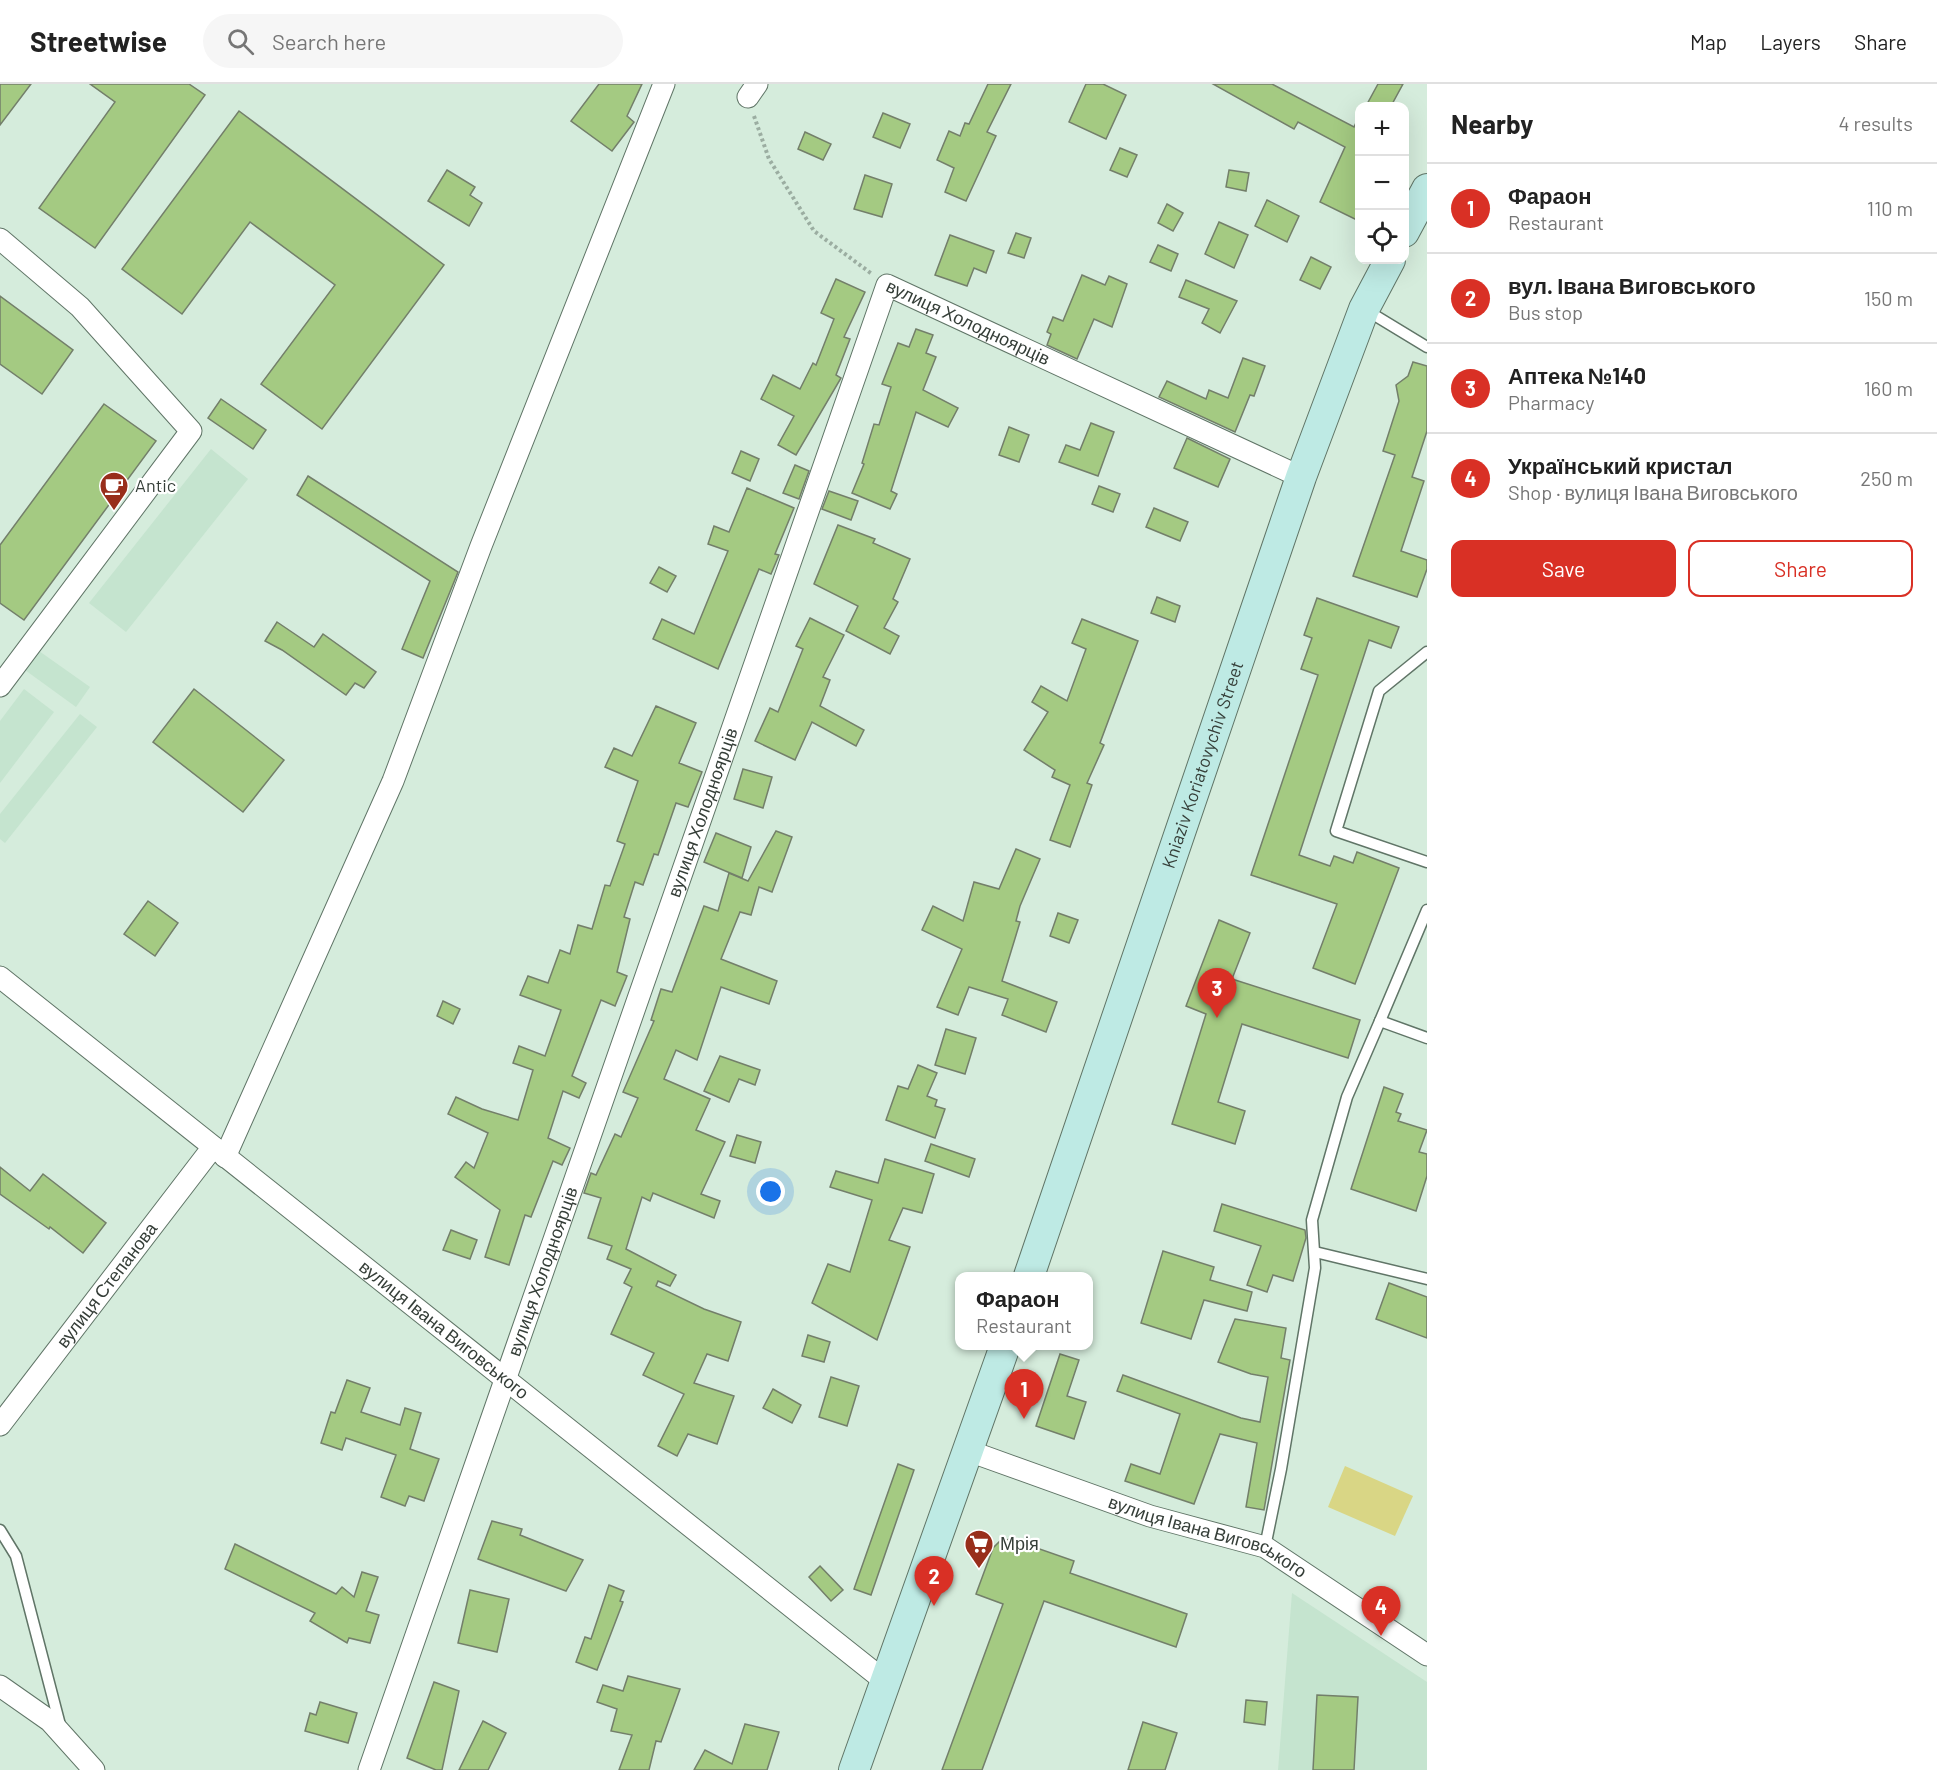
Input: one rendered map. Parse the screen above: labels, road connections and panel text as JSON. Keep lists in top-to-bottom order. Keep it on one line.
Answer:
{"streets":{"main road":["Kniaziv Koriatovychiv Street"],"street":["вулиця Холодноярців","вулиця Степанова","вулиця Івана Виговського"]},"crossings":[["вулиця Холодноярців","Kniaziv Koriatovychiv Street"],["вулиця Холодноярців","вулиця Івана Виговського"],["вулиця Степанова","вулиця Івана Виговського"]],"places":{"cafe":["Antic"],"supermarket":["Мрія"]},"page":{"header":"Streetwise","search":"Search here","nav":["Map","Layers","Share"],"heading":["Nearby","4 results"],"map_buttons":["+","−"],"list":[{"mark":"1","name":"Фараон","note":"Restaurant","value":"110 m"},{"mark":"2","name":"вул. Івана Виговського","note":"Bus stop","value":"150 m"},{"mark":"3","name":"Аптека №140","note":"Pharmacy","value":"160 m"},{"mark":"4","name":"Український кристал","note":"Shop · вулиця Івана Виговського","value":"250 m"}],"buttons":["Save","Share"],"pins":["3","1","2","4"],"popup":["Фараон","Restaurant"]}}
